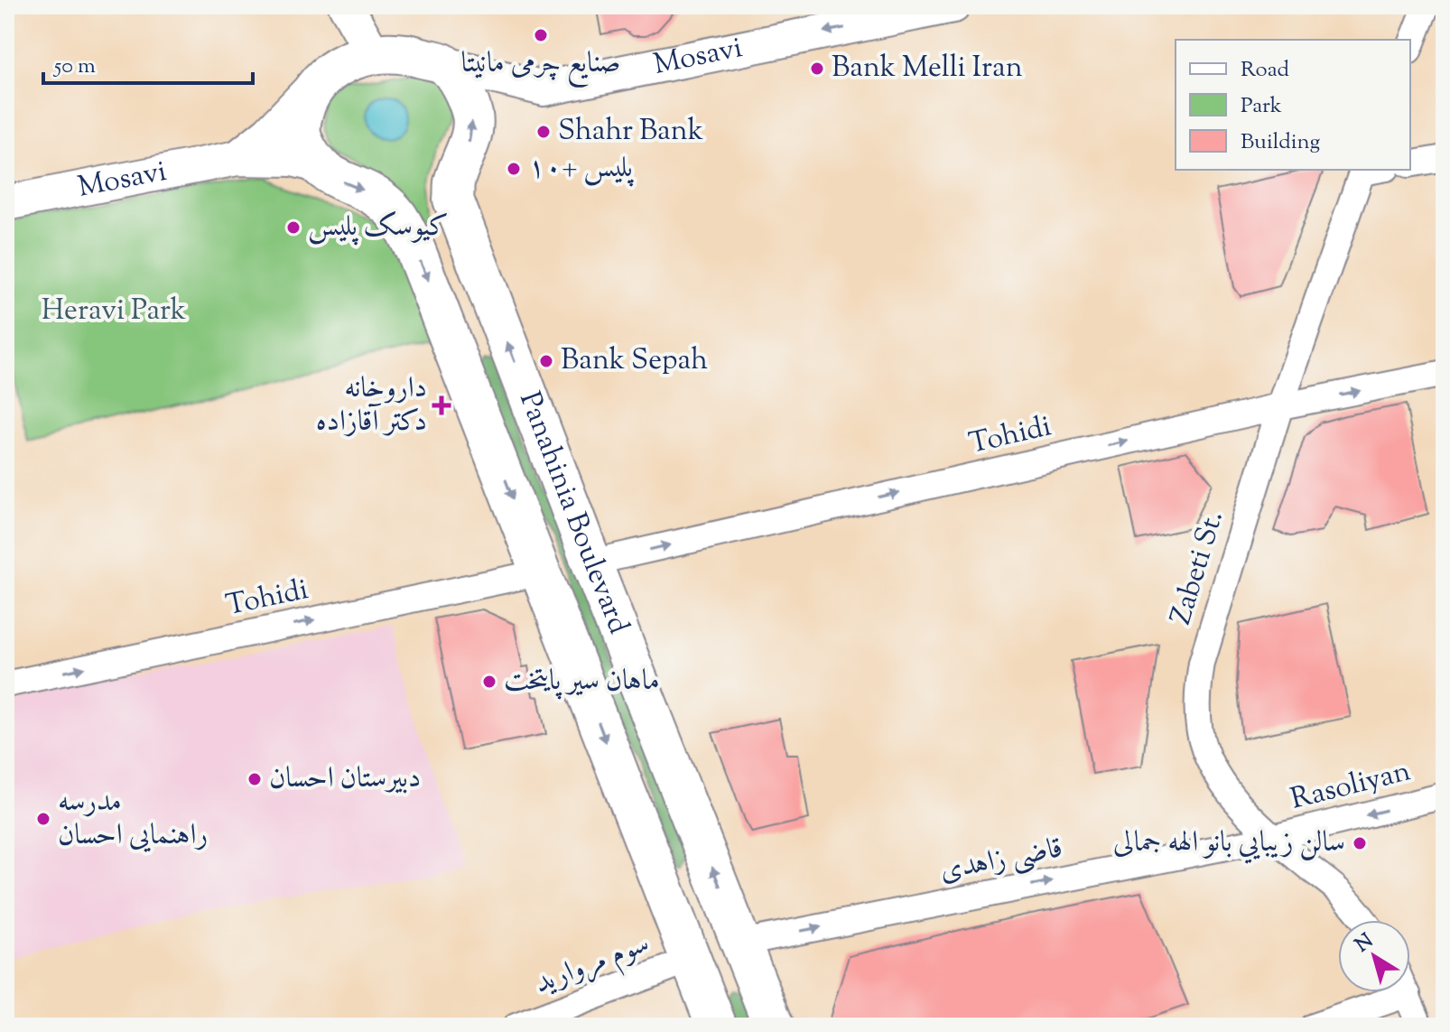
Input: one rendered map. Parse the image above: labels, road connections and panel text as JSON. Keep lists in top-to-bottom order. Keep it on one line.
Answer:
{"streets":{"main road":["Mosavi","Panahinia Boulevard"],"street":["Tohidi","Zabeti St.","Rasoliyan","قاضی زاهدی","سوم مروارید"]},"crossings":[["Mosavi","Panahinia Boulevard"],["Tohidi","Panahinia Boulevard"],["Tohidi","Zabeti St."],["Panahinia Boulevard","قاضی زاهدی"],["Panahinia Boulevard","سوم مروارید"],["Zabeti St.","Rasoliyan"],["Zabeti St.","قاضی زاهدی"],["Rasoliyan","قاضی زاهدی"]],"one_way":["Mosavi","Tohidi","قاضی زاهدی"],"parks":["Heravi Park"],"places":{"other":["صنایع چرمی مانیتا","Bank Melli Iran","Shahr Bank","پلیس +۱۰","کیوسک پلیس","Bank Sepah","ماهان سیر پایتخت","دبیرستان احسان","مدرسه راهنمایی احسان","سالن زيبايي بانو الهه جمالی"],"health":["داروخانه دکتر آقازاده"]},"legend":["Road","Park","Building"],"scale_bar":"50 m","north":"top left"}
